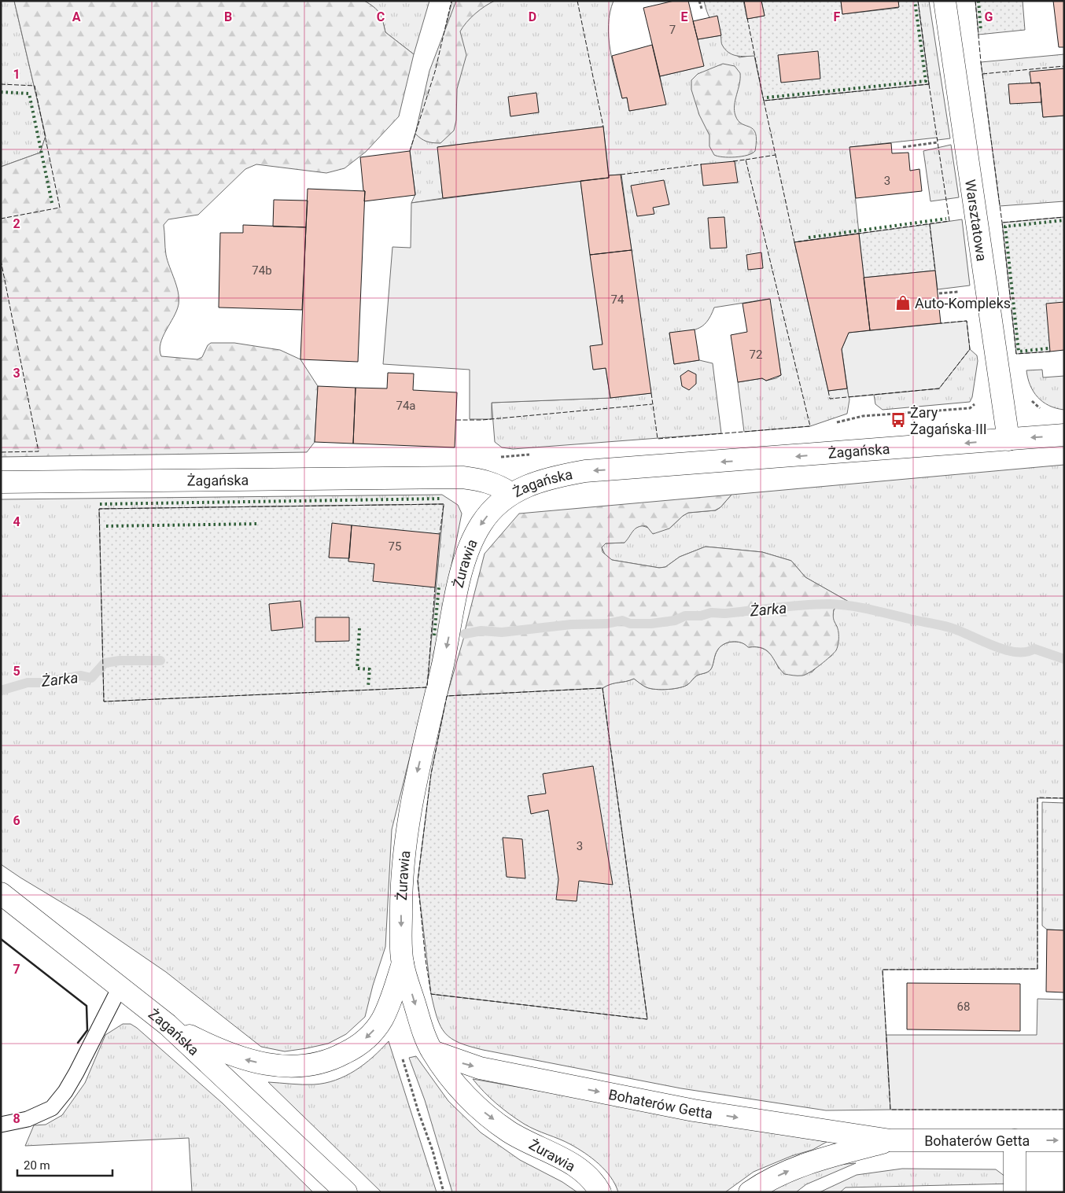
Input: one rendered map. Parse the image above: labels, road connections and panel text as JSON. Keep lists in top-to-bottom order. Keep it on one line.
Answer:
{"streets":{"street":["Warsztatowa","Żagańska","Żurawia","Bohaterów Getta"]},"crossings":[["Warsztatowa","Żagańska"],["Żagańska","Żurawia"],["Żurawia","Bohaterów Getta"]],"one_way":["Żagańska","Żurawia","Bohaterów Getta"],"water":["Żarka"],"places":{"shop":["Auto-Kompleks"],"bus stop":["Żary Żagańska III"]},"house_numbers":["7","3","74b","74","72","74a","75","3","68"],"scale_bar":"20 m","grid":{"columns":["A","B","C","D","E","F","G"],"rows":["1","2","3","4","5","6","7","8"]}}
